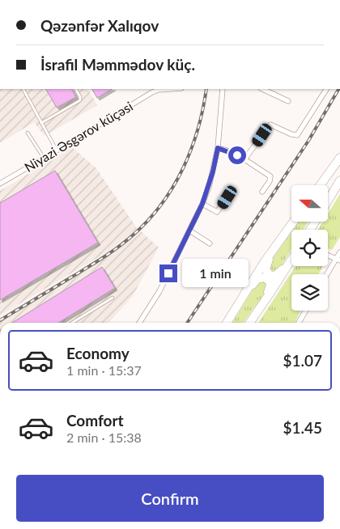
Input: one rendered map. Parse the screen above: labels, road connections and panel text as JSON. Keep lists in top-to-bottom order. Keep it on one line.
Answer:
{"streets":{"street":["Niyazi Əsgərov küçəsi"]},"north":"left","page":{"banner":["Qəzənfər Xalıqov","İsrafil Məmmədov küç."],"bubble":"1 min","list":[{"name":"Economy","note":"1 min · 15:37","value":"$1.07"},{"name":"Comfort","note":"2 min · 15:38","value":"$1.45"}],"buttons":"Confirm"}}
